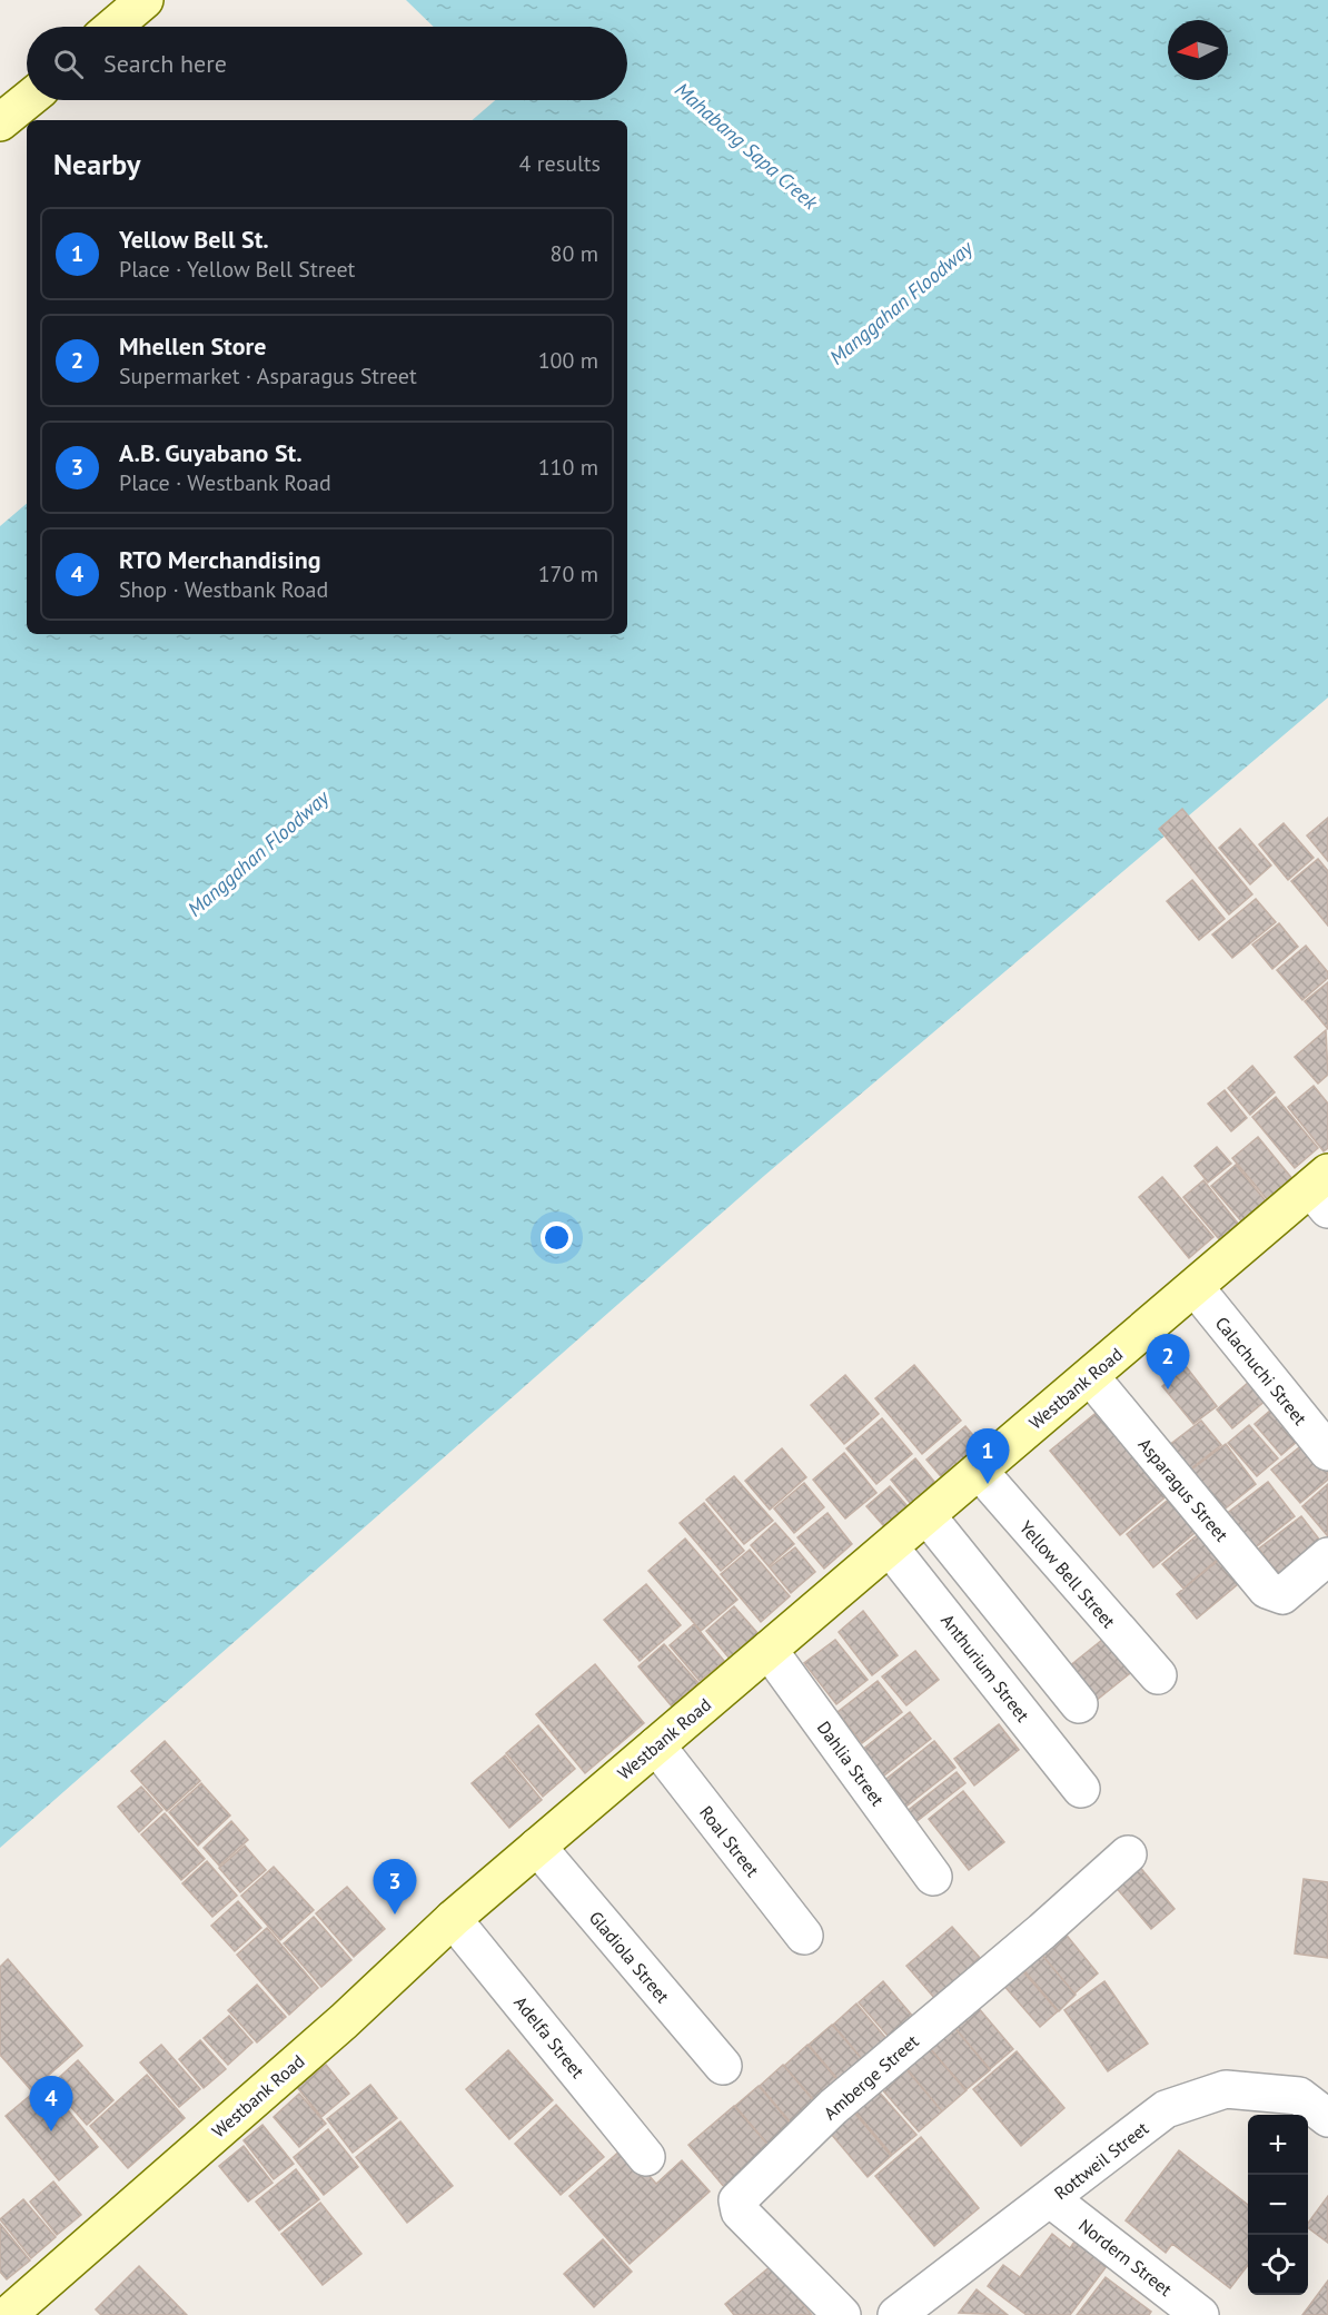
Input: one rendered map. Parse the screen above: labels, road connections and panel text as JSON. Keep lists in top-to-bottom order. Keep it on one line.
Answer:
{"streets":{"street":["Calachuchi Street","Westbank Road","Asparagus Street","Yellow Bell Street","Anthurium Street","Dahlia Street","Roal Street","Gladiola Street","Adelfa Street","Amberge Street","Rottweil Street","Nordern Street"]},"crossings":[["Calachuchi Street","Westbank Road"],["Westbank Road","Asparagus Street"],["Westbank Road","Yellow Bell Street"],["Westbank Road","Anthurium Street"],["Westbank Road","Dahlia Street"],["Westbank Road","Roal Street"],["Westbank Road","Gladiola Street"],["Westbank Road","Adelfa Street"],["Rottweil Street","Nordern Street"]],"water":["Mahabang Sapa Creek","Manggahan Floodway"],"north":"left","page":{"search":"Search here","heading":["Nearby","4 results"],"list":[{"mark":"1","name":"Yellow Bell St.","note":"Place · Yellow Bell Street","value":"80 m"},{"mark":"2","name":"Mhellen Store","note":"Supermarket · Asparagus Street","value":"100 m"},{"mark":"3","name":"A.B. Guyabano St.","note":"Place · Westbank Road","value":"110 m"},{"mark":"4","name":"RTO Merchandising","note":"Shop · Westbank Road","value":"170 m"}],"pins":["2","1","3","4"],"map_buttons":["+","−"]}}
